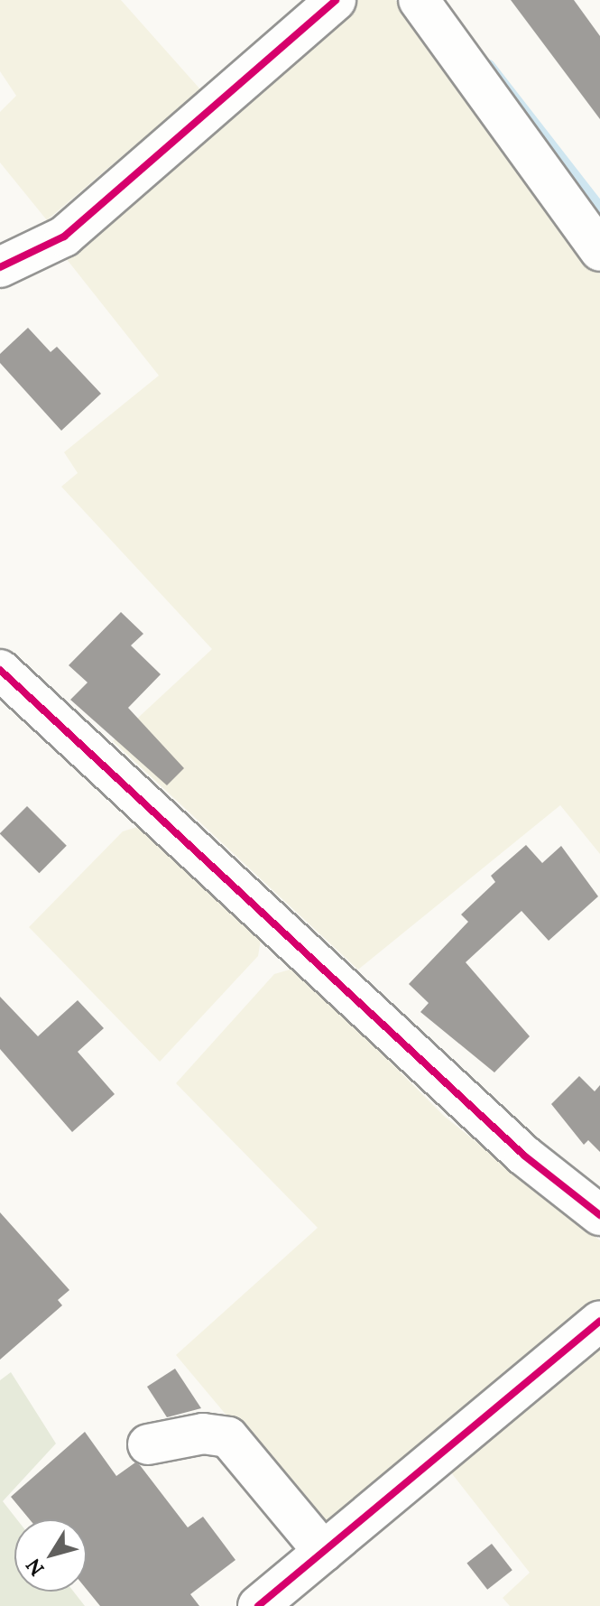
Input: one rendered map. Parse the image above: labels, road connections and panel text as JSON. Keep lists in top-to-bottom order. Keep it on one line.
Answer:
{"north":"bottom left"}
